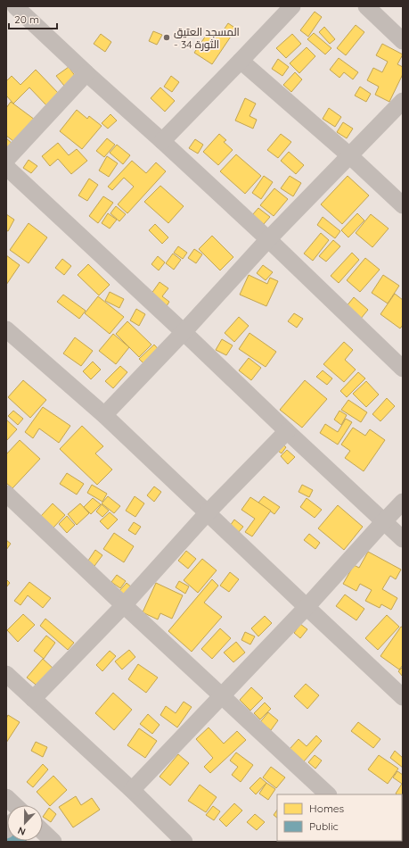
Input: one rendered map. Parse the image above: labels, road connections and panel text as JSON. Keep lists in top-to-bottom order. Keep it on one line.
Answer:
{"places":["المسجد العتيق - الثورة 34"],"legend":["Homes","Public"],"scale_bar":"20 m","north":"bottom"}
